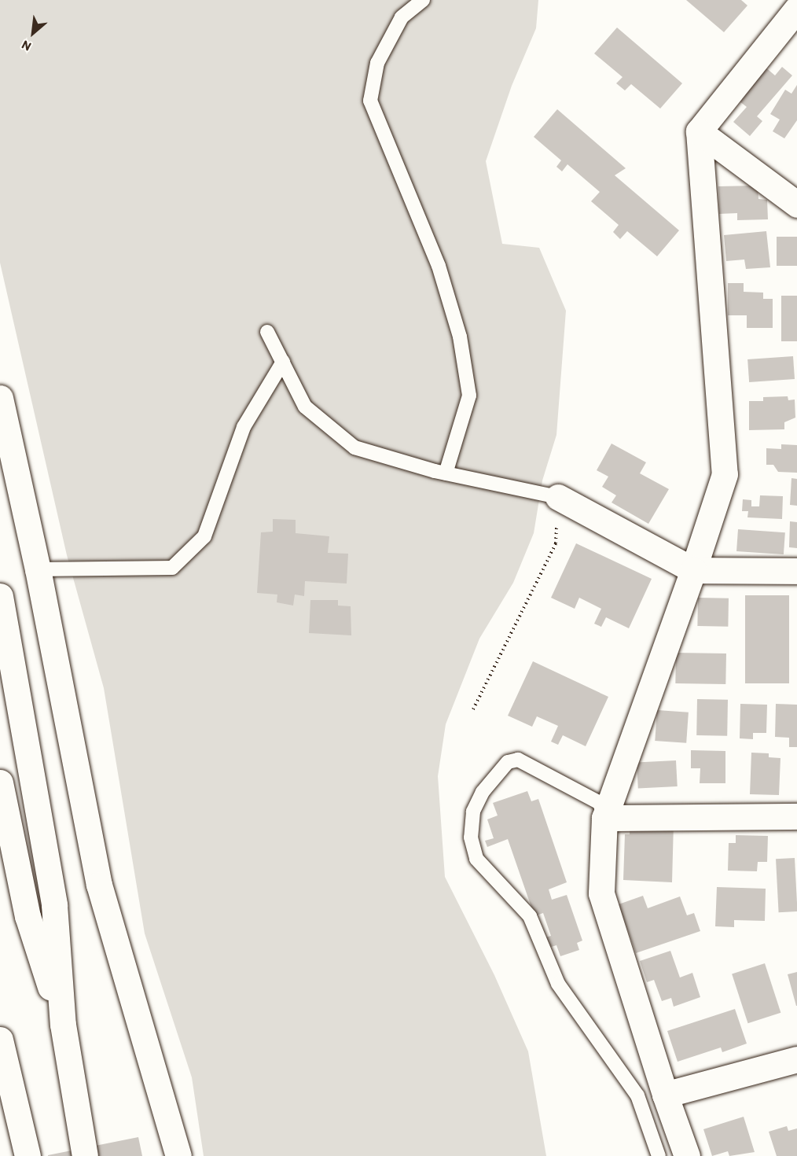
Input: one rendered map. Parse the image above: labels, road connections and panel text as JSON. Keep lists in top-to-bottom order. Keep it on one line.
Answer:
{"north":"bottom left"}
